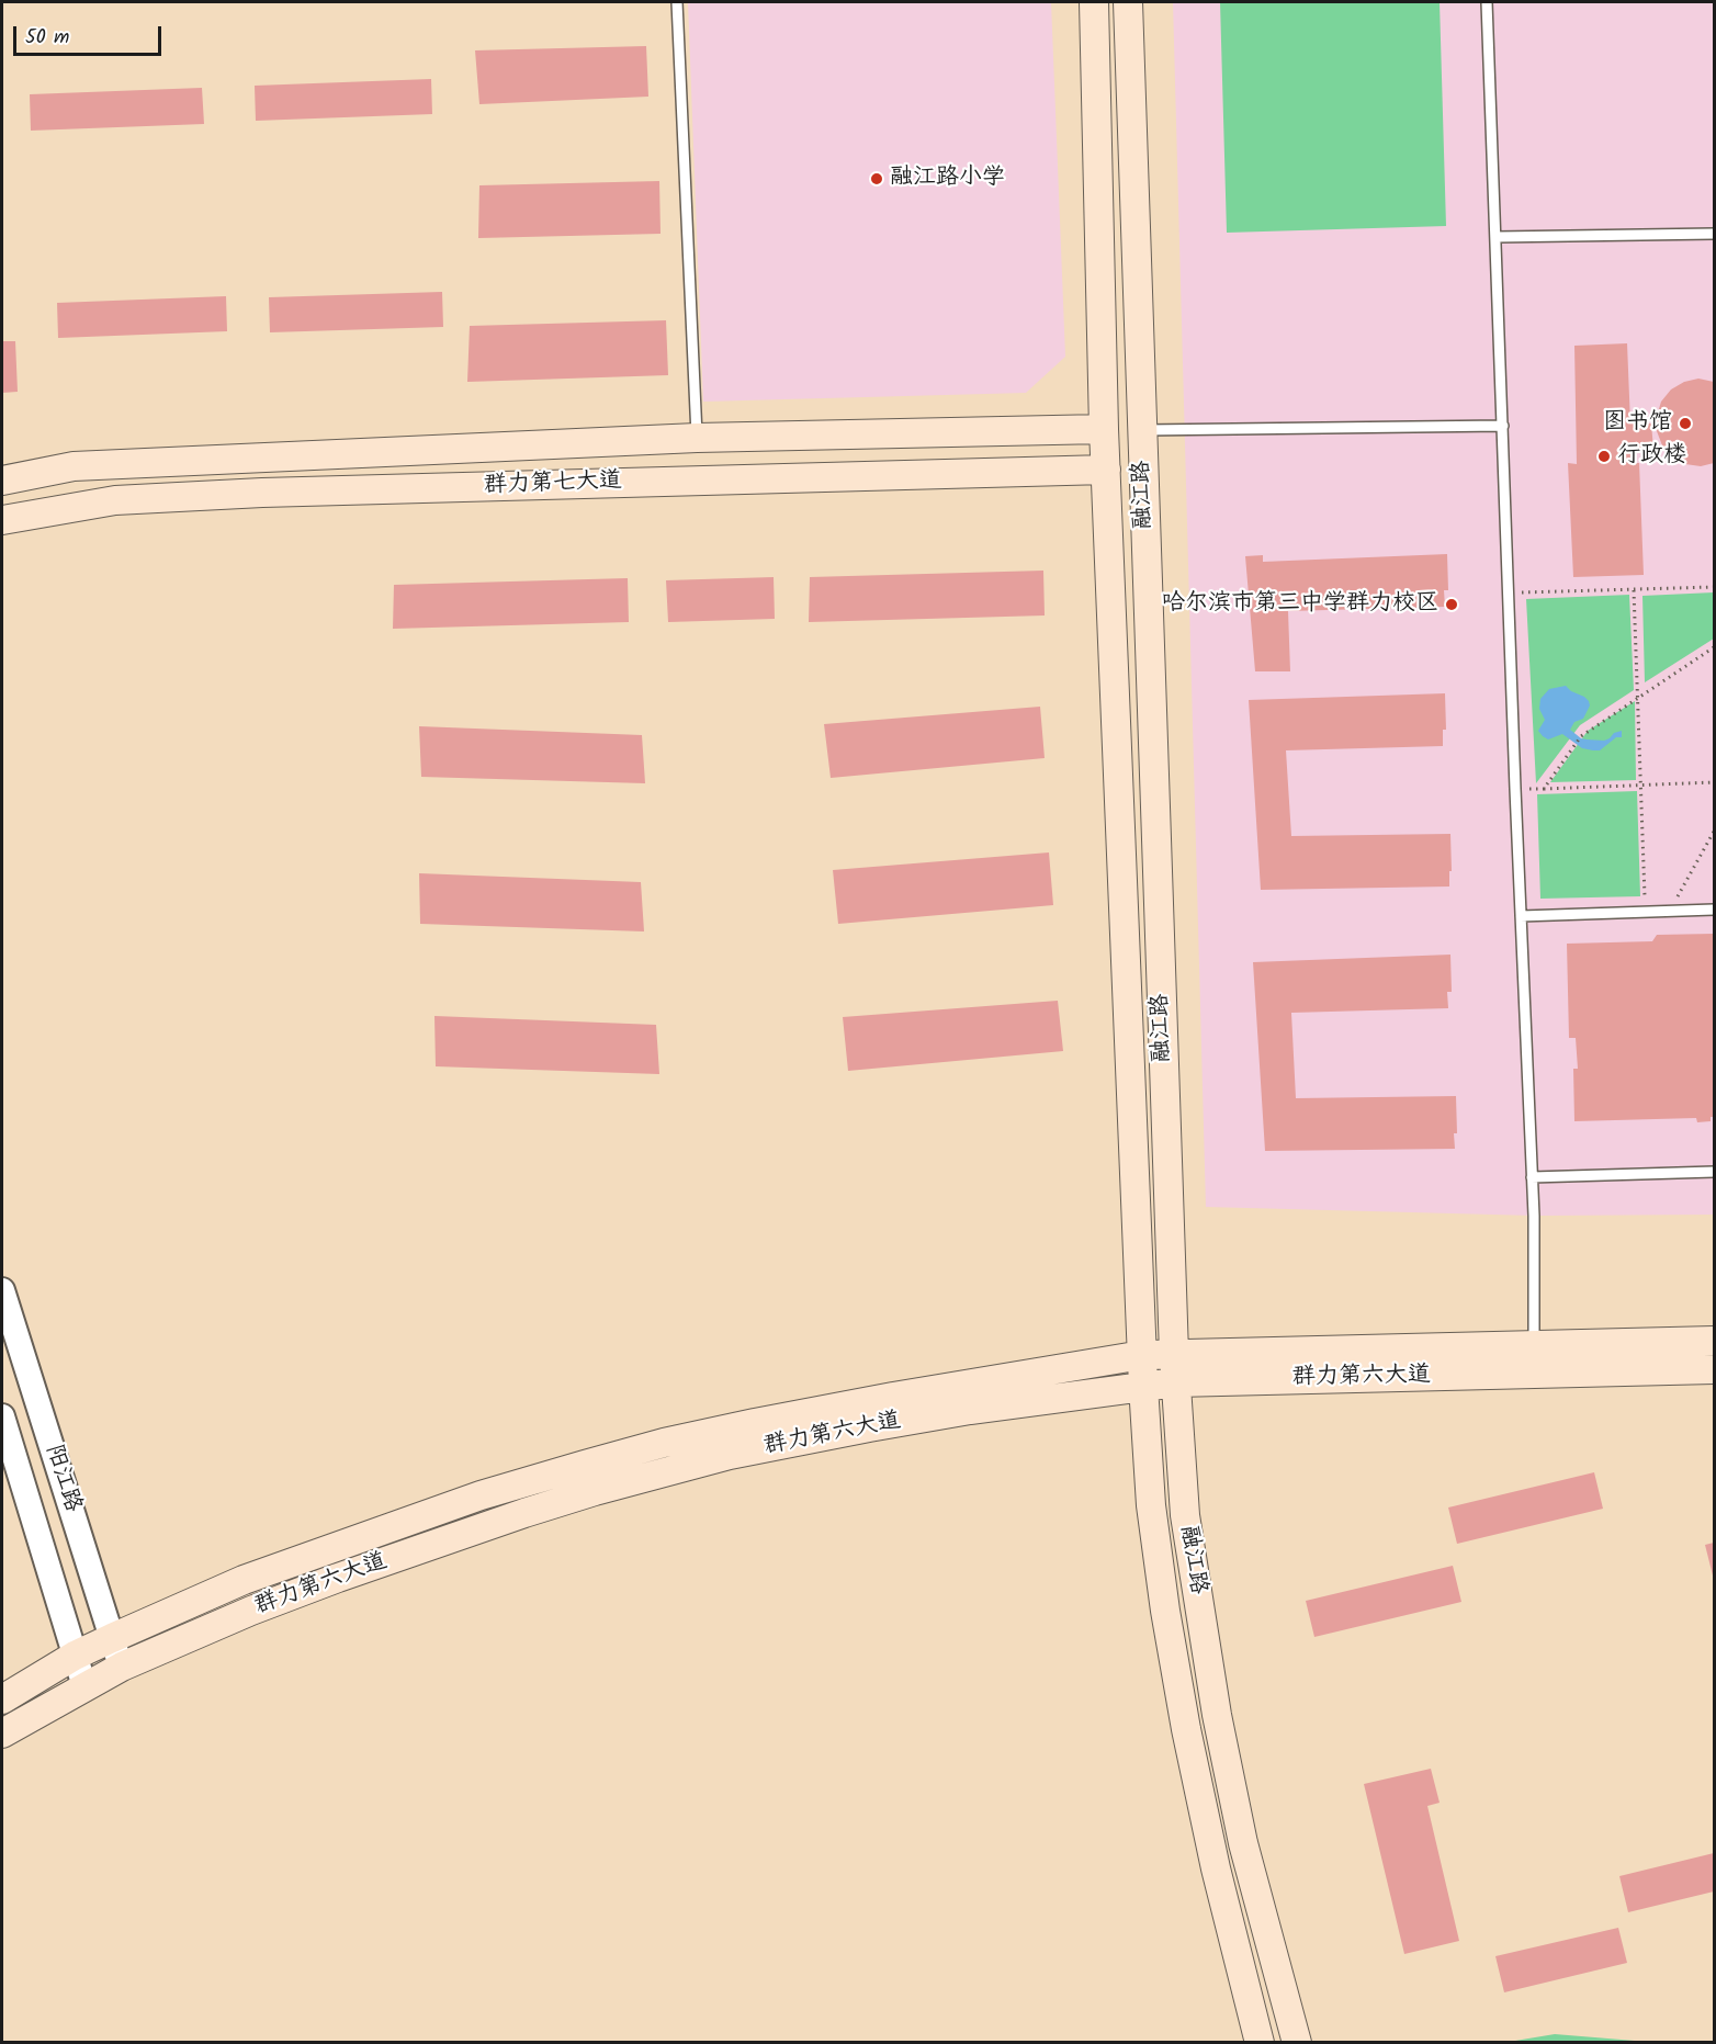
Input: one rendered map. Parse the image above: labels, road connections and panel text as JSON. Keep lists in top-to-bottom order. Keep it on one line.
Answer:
{"streets":{"main road":["群力第七大道","融江路","群力第六大道"],"street":["阳江路"]},"crossings":[["群力第七大道","融江路"],["融江路","群力第六大道"],["群力第六大道","阳江路"]],"places":["融江路小学","图书馆","行政楼","哈尔滨市第三中学群力校区"],"scale_bar":"50 m"}
